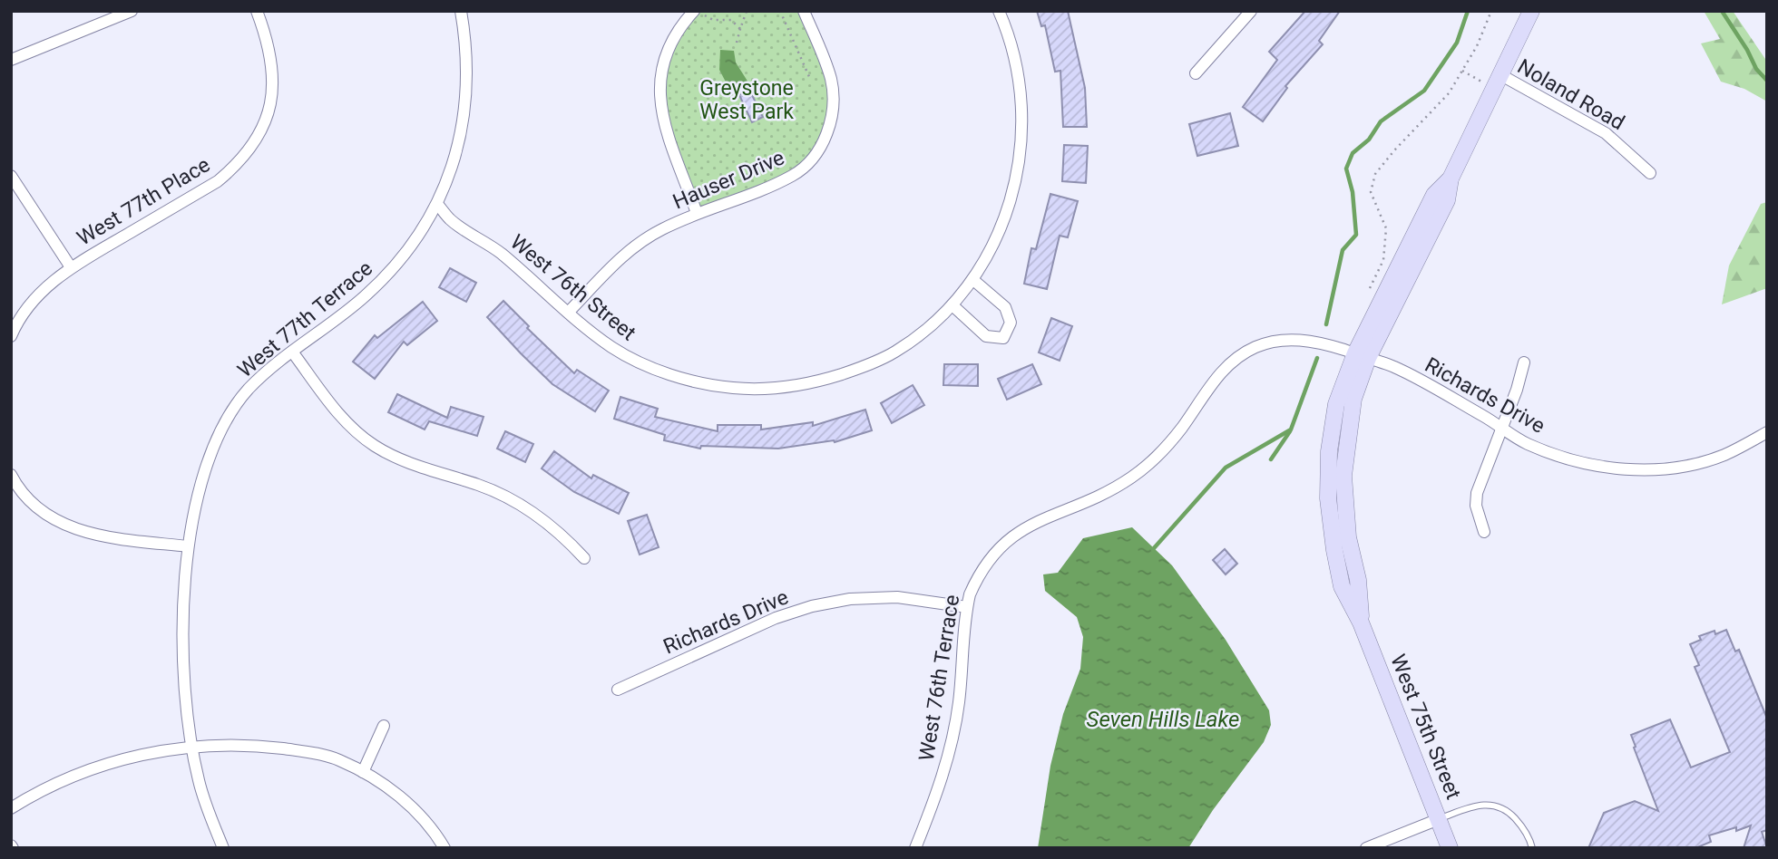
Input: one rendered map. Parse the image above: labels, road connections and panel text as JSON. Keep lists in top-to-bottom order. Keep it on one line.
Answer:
{"streets":{"main road":["West 75th Street"],"street":["Noland Road","Hauser Drive","West 77th Place","West 76th Street","West 77th Terrace","Richards Drive","West 76th Terrace"]},"crossings":[["Noland Road","West 75th Street"],["Hauser Drive","West 76th Street"],["West 76th Street","West 77th Terrace"],["Richards Drive","West 76th Terrace"],["Richards Drive","West 75th Street"],["West 76th Terrace","West 75th Street"]],"water":["Seven Hills Lake"],"parks":["Greystone West Park"]}
